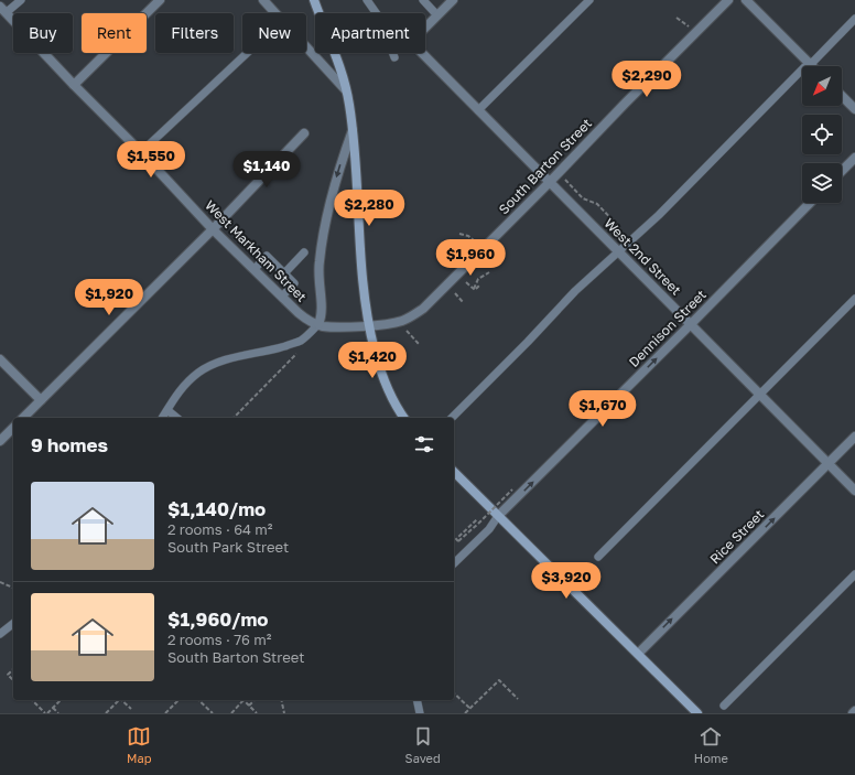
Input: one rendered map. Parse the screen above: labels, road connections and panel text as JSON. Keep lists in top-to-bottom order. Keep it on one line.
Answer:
{"streets":{"street":["South Barton Street","West Markham Street","West 2nd Street","Dennison Street","Rice Street"]},"crossings":[["South Barton Street","West Markham Street"],["South Barton Street","West 2nd Street"],["West 2nd Street","Dennison Street"],["West 2nd Street","Rice Street"]],"one_way":["Dennison Street","Rice Street"],"north":"bottom left","page":{"chip":["Buy","Rent","Filters","New","Apartment"],"price":["$2,290","$1,550","$1,140","$2,280","$1,960","$1,920","$1,420","$1,670","$3,920"],"heading":"9 homes","list":[{"name":"$1,140/mo","note":"2 rooms · 64 m² · South Park Street"},{"name":"$1,960/mo","note":"2 rooms · 76 m² · South Barton Street"}],"tabs":["Map","Saved","Home"]}}
